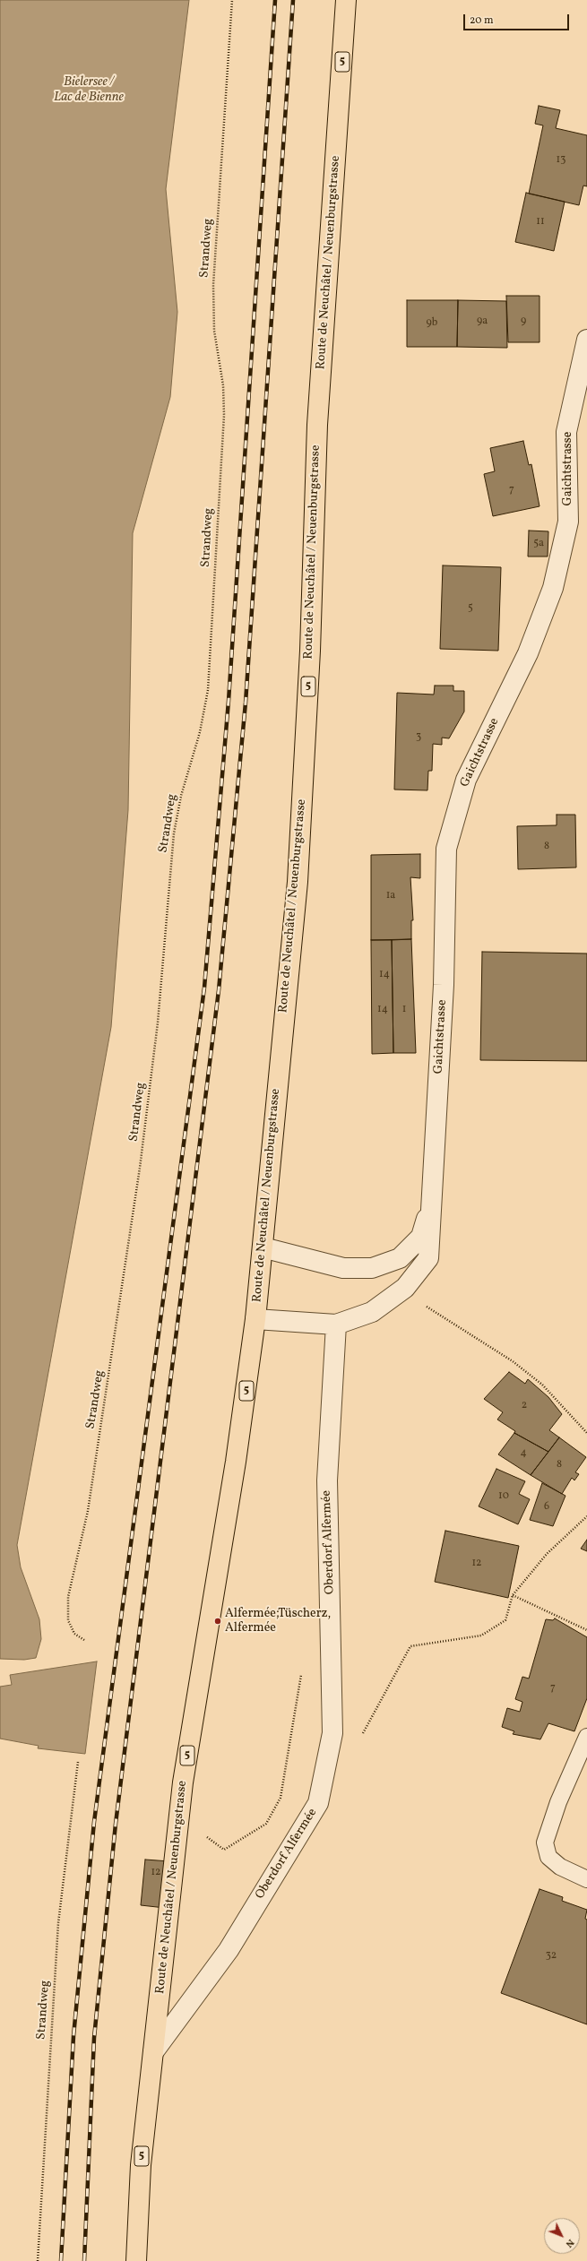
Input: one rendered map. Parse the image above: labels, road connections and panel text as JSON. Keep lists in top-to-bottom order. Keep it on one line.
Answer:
{"streets":{"main road":["5","Route de Neuchâtel / Neuenburgstrasse"],"street":["Gaichtstrasse","Oberdorf Alfermée"],"path":["Strandweg"]},"crossings":[["Route de Neuchâtel / Neuenburgstrasse","Gaichtstrasse"],["Route de Neuchâtel / Neuenburgstrasse","Oberdorf Alfermée"],["Gaichtstrasse","Oberdorf Alfermée"]],"water":["Bielersee / Lac de Bienne"],"places":["Alfermée;Tüscherz, Alfermée"],"house_numbers":["13","11","9a","9","9b","7","5a","5","3","8","1a","14","14","1","2","4","8","10","6","12","7","12","32"],"scale_bar":"20 m","north":"bottom right"}
